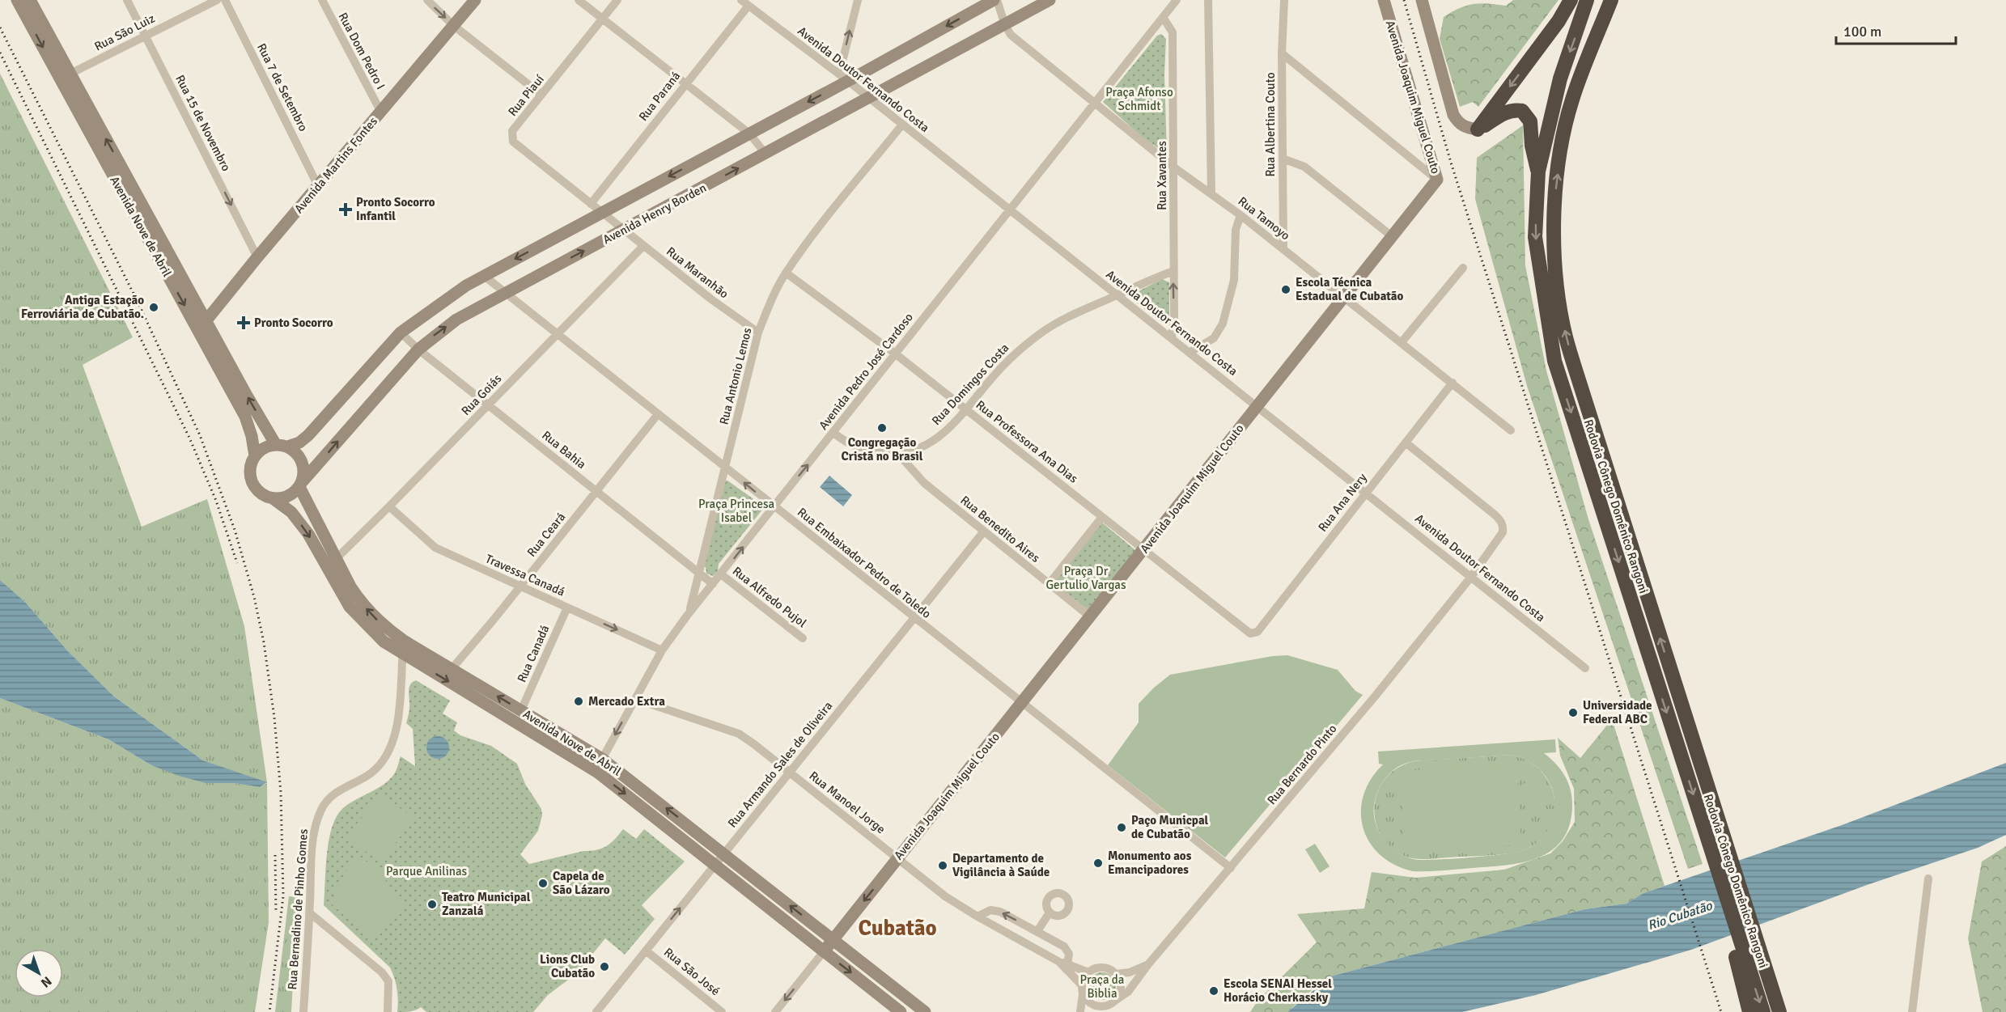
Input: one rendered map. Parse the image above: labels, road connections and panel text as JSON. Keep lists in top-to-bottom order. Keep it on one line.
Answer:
{"streets":{"highway":["Rodovia Cônego Domênico Rangoni"],"street":["Rua São Luiz","Rua Dom Pedro I","Avenida Doutor Fernando Costa","Rua 7 de Setembro","Rua Piauí","Rua Paraná","Avenida Joaquim Miguel Couto","Rua 15 de Novembro","Rua Albertina Couto","Avenida Martins Fontes","Rua Xavantes","Avenida Henry Borden","Rua Tamoyo","Avenida Nove de Abril","Rua Maranhão","Avenida Pedro José Cardoso","Rua Antonio Lemos","Rua Domingos Costa","Rua Goiás","Rua Professora Ana Dias","Rua Bahia","Rua Ana Nery","Rua Benedito Aires","Rua Ceará","Rua Embaixador Pedro de Toledo","Travessa Canadá","Rua Alfredo Pujol","Rua Canadá","Rua Armando Sales de Oliveira","Rua Bernardo Pinto","Rua Manoel Jorge","Rua Bernadino de Pinho Gomes","Rua São José"]},"crossings":[["Rua São Luiz","Rua 15 de Novembro"],["Rua São Luiz","Avenida Nove de Abril"],["Rua Dom Pedro I","Avenida Martins Fontes"],["Avenida Doutor Fernando Costa","Rua Paraná"],["Avenida Doutor Fernando Costa","Avenida Joaquim Miguel Couto"],["Avenida Doutor Fernando Costa","Rua Xavantes"],["Avenida Doutor Fernando Costa","Avenida Henry Borden"],["Avenida Doutor Fernando Costa","Avenida Pedro José Cardoso"],["Avenida Doutor Fernando Costa","Rua Antonio Lemos"],["Avenida Doutor Fernando Costa","Rua Domingos Costa"],["Avenida Doutor Fernando Costa","Rua Ana Nery"],["Avenida Doutor Fernando Costa","Rua Bernardo Pinto"],["Rua 7 de Setembro","Avenida Martins Fontes"],["Rua Piauí","Rua Paraná"],["Rua Piauí","Avenida Henry Borden"],["Rua Piauí","Rua Maranhão"],["Avenida Joaquim Miguel Couto","Rua Tamoyo"],["Avenida Joaquim Miguel Couto","Avenida Nove de Abril"],["Avenida Joaquim Miguel Couto","Rua Professora Ana Dias"],["Avenida Joaquim Miguel Couto","Rua Benedito Aires"],["Avenida Joaquim Miguel Couto","Rua Embaixador Pedro de Toledo"],["Avenida Joaquim Miguel Couto","Rua Manoel Jorge"],["Rua 15 de Novembro","Avenida Martins Fontes"],["Rua Albertina Couto","Rua Tamoyo"],["Avenida Martins Fontes","Avenida Nove de Abril"],["Rua Xavantes","Rua Tamoyo"],["Rua Xavantes","Avenida Pedro José Cardoso"],["Rua Xavantes","Rua Domingos Costa"],["Avenida Henry Borden","Rua Tamoyo"],["Avenida Henry Borden","Avenida Nove de Abril"],["Avenida Henry Borden","Rua Maranhão"],["Avenida Henry Borden","Rua Bahia"],["Avenida Henry Borden","Rua Embaixador Pedro de Toledo"],["Rua Tamoyo","Avenida Pedro José Cardoso"],["Rua Tamoyo","Rua Ana Nery"],["Avenida Nove de Abril","Avenida Pedro José Cardoso"],["Avenida Nove de Abril","Rua Goiás"],["Avenida Nove de Abril","Rua Ceará"],["Avenida Nove de Abril","Rua Canadá"],["Avenida Nove de Abril","Rua Armando Sales de Oliveira"],["Avenida Nove de Abril","Rua Bernadino de Pinho Gomes"],["Rua Maranhão","Rua Antonio Lemos"],["Rua Maranhão","Rua Goiás"],["Avenida Pedro José Cardoso","Rua Antonio Lemos"],["Avenida Pedro José Cardoso","Rua Domingos Costa"],["Avenida Pedro José Cardoso","Rua Professora Ana Dias"],["Avenida Pedro José Cardoso","Rua Bahia"],["Avenida Pedro José Cardoso","Rua Embaixador Pedro de Toledo"],["Avenida Pedro José Cardoso","Travessa Canadá"],["Avenida Pedro José Cardoso","Rua Alfredo Pujol"],["Avenida Pedro José Cardoso","Rua Manoel Jorge"],["Rua Antonio Lemos","Rua Professora Ana Dias"],["Rua Antonio Lemos","Rua Bahia"],["Rua Antonio Lemos","Rua Embaixador Pedro de Toledo"],["Rua Domingos Costa","Rua Professora Ana Dias"],["Rua Domingos Costa","Rua Benedito Aires"],["Rua Goiás","Rua Bahia"],["Rua Goiás","Rua Embaixador Pedro de Toledo"],["Rua Goiás","Travessa Canadá"],["Rua Professora Ana Dias","Rua Ana Nery"],["Rua Bahia","Rua Ceará"],["Rua Ana Nery","Rua Bernardo Pinto"],["Rua Benedito Aires","Rua Armando Sales de Oliveira"],["Rua Ceará","Rua Embaixador Pedro de Toledo"],["Rua Ceará","Travessa Canadá"],["Rua Embaixador Pedro de Toledo","Rua Armando Sales de Oliveira"],["Rua Embaixador Pedro de Toledo","Rua Bernardo Pinto"],["Travessa Canadá","Rua Canadá"],["Rua Armando Sales de Oliveira","Rua Manoel Jorge"],["Rua Armando Sales de Oliveira","Rua São José"],["Rua Bernardo Pinto","Rua Manoel Jorge"]],"one_way":["Rua 15 de Novembro"],"districts":["Cubatão"],"water":["Rio Cubatão"],"parks":["Praça Afonso Schmidt","Praça Princesa Isabel","Praça Dr Gertulio Vargas","Parque Anilinas","Praça da Biblia"],"places":{"health":["Pronto Socorro Infantil","Pronto Socorro"],"other":["Escola Técnica Estadual de Cubatão","Antiga Estação Ferroviária de Cubatão.","Congregação Cristã no Brasil","Mercado Extra","Universidade Federal ABC","Paço Municpal de Cubatão","Monumento aos Emancipadores","Departamento de Vigilância à Saúde","Capela de São Lázaro","Teatro Municipal Zanzalá","Lions Club Cubatão","Escola SENAI Hessel Horácio Cherkassky"]},"scale_bar":"100 m","north":"bottom right"}
